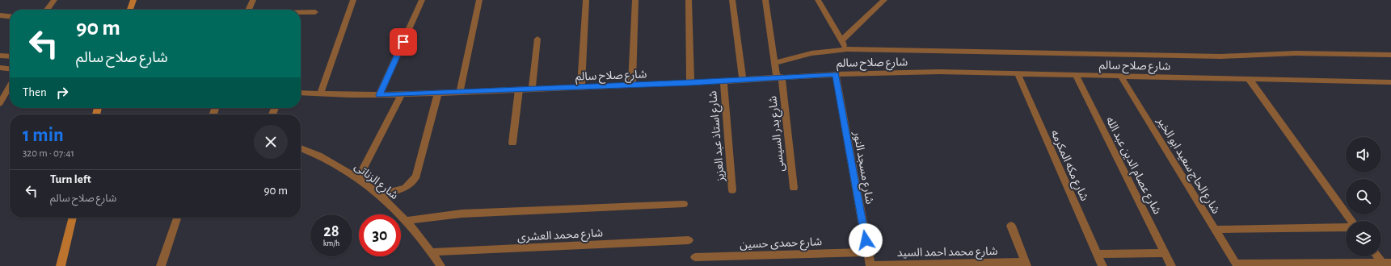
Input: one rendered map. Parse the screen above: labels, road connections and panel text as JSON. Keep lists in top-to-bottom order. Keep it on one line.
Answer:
{"streets":{"street":["شارع صلاح سالم","شارع بدر السيسى","شارع استاذ عبد العزيز","شارع مكه المكرمه","شارع عصام الدين عبد الله","شارع الحاج سعيد ابو الخير","شارع مسجد النور","شارع الزناتى","شارع محمد العشرى","شارع حمدى حسين","شارع محمد احمد السيد"]},"crossings":[["شارع صلاح سالم","شارع بدر السيسى"],["شارع صلاح سالم","شارع استاذ عبد العزيز"],["شارع صلاح سالم","شارع مكه المكرمه"],["شارع صلاح سالم","شارع عصام الدين عبد الله"],["شارع صلاح سالم","شارع الحاج سعيد ابو الخير"],["شارع صلاح سالم","شارع مسجد النور"],["شارع مسجد النور","شارع حمدى حسين"],["شارع مسجد النور","شارع محمد احمد السيد"],["شارع الزناتى","شارع محمد العشرى"]],"page":{"turn":["90 m","شارع صلاح سالم"],"then":"Then","heading":["1 min","320 m · 07:41"],"list":[{"name":"Turn left","note":"شارع صلاح سالم","value":"90 m"}],"speed":"28 km/h","limit":"30"}}
